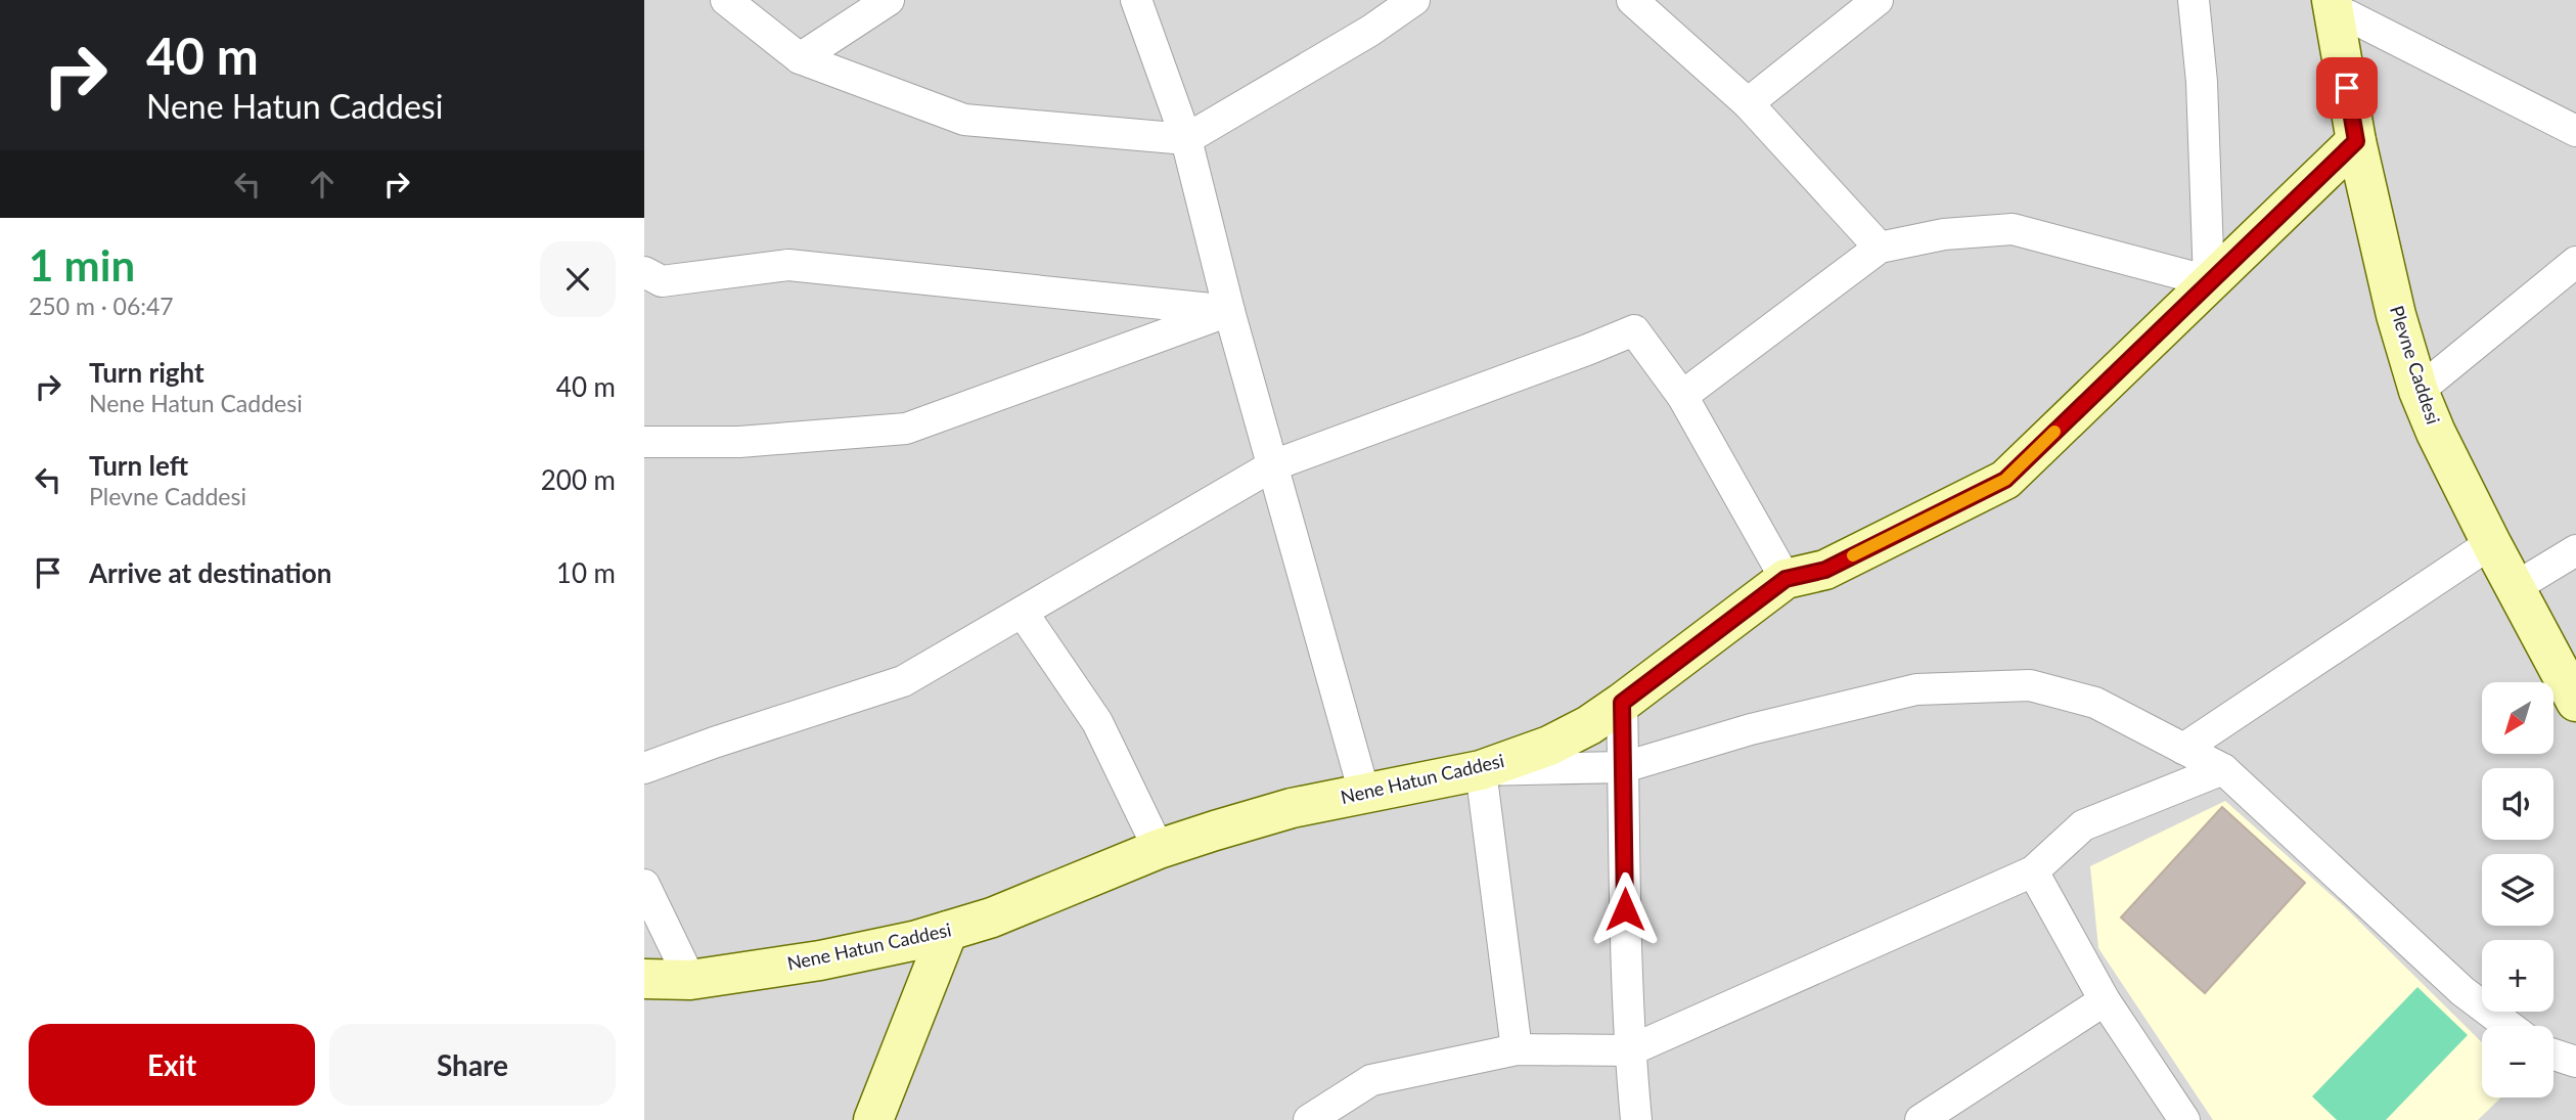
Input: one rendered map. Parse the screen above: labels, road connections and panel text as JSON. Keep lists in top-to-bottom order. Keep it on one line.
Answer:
{"streets":{"street":["Plevne Caddesi","Nene Hatun Caddesi"]},"crossings":[["Plevne Caddesi","Nene Hatun Caddesi"]],"north":"bottom left","page":{"turn":["40 m","Nene Hatun Caddesi"],"heading":["1 min","250 m · 06:47"],"list":[{"name":"Turn right","note":"Nene Hatun Caddesi","value":"40 m"},{"name":"Turn left","note":"Plevne Caddesi","value":"200 m"},{"name":"Arrive at destination","value":"10 m"}],"map_buttons":["+","−"],"buttons":["Exit","Share"]}}
